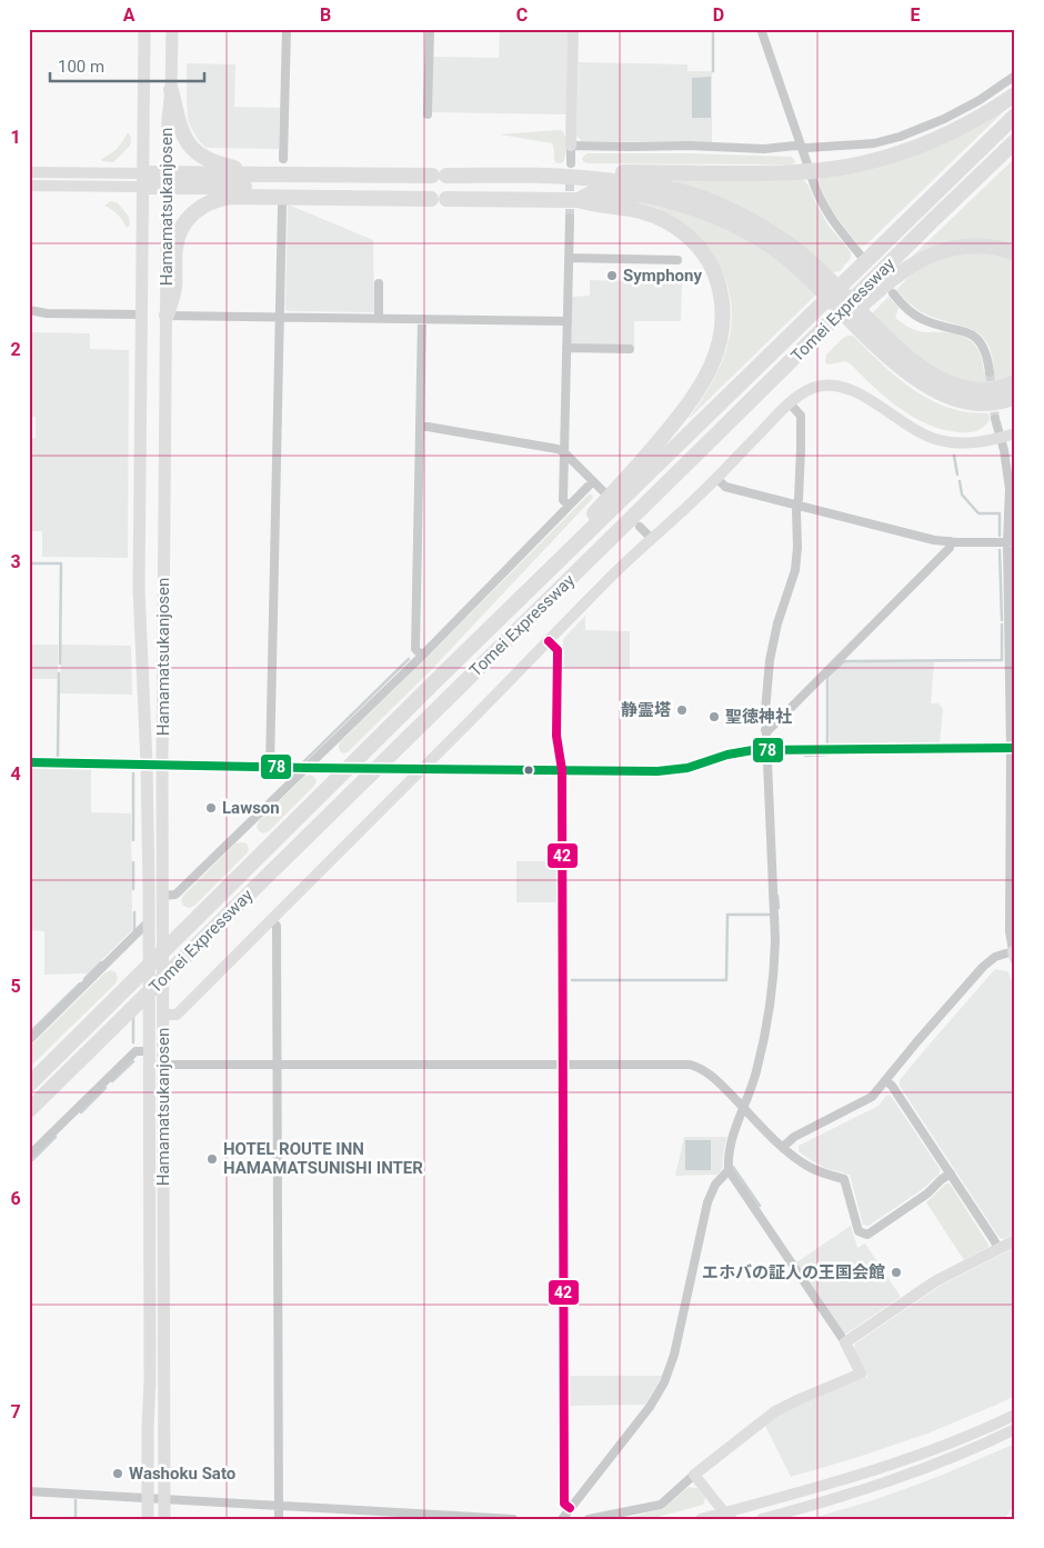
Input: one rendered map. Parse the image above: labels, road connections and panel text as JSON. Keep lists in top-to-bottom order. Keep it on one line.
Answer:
{"streets":{"highway":["Tomei Expressway"],"main road":["Hamamatsukanjosen"]},"places":["Symphony","静霊塔","聖徳神社","Lawson","HOTEL ROUTE INN HAMAMATSUNISHI INTER","エホバの証人の王国会館","Washoku Sato"],"lines":["transit line 42","transit line 78"],"scale_bar":"100 m","grid":{"columns":["A","B","C","D","E"],"rows":["1","2","3","4","5","6","7"]}}
